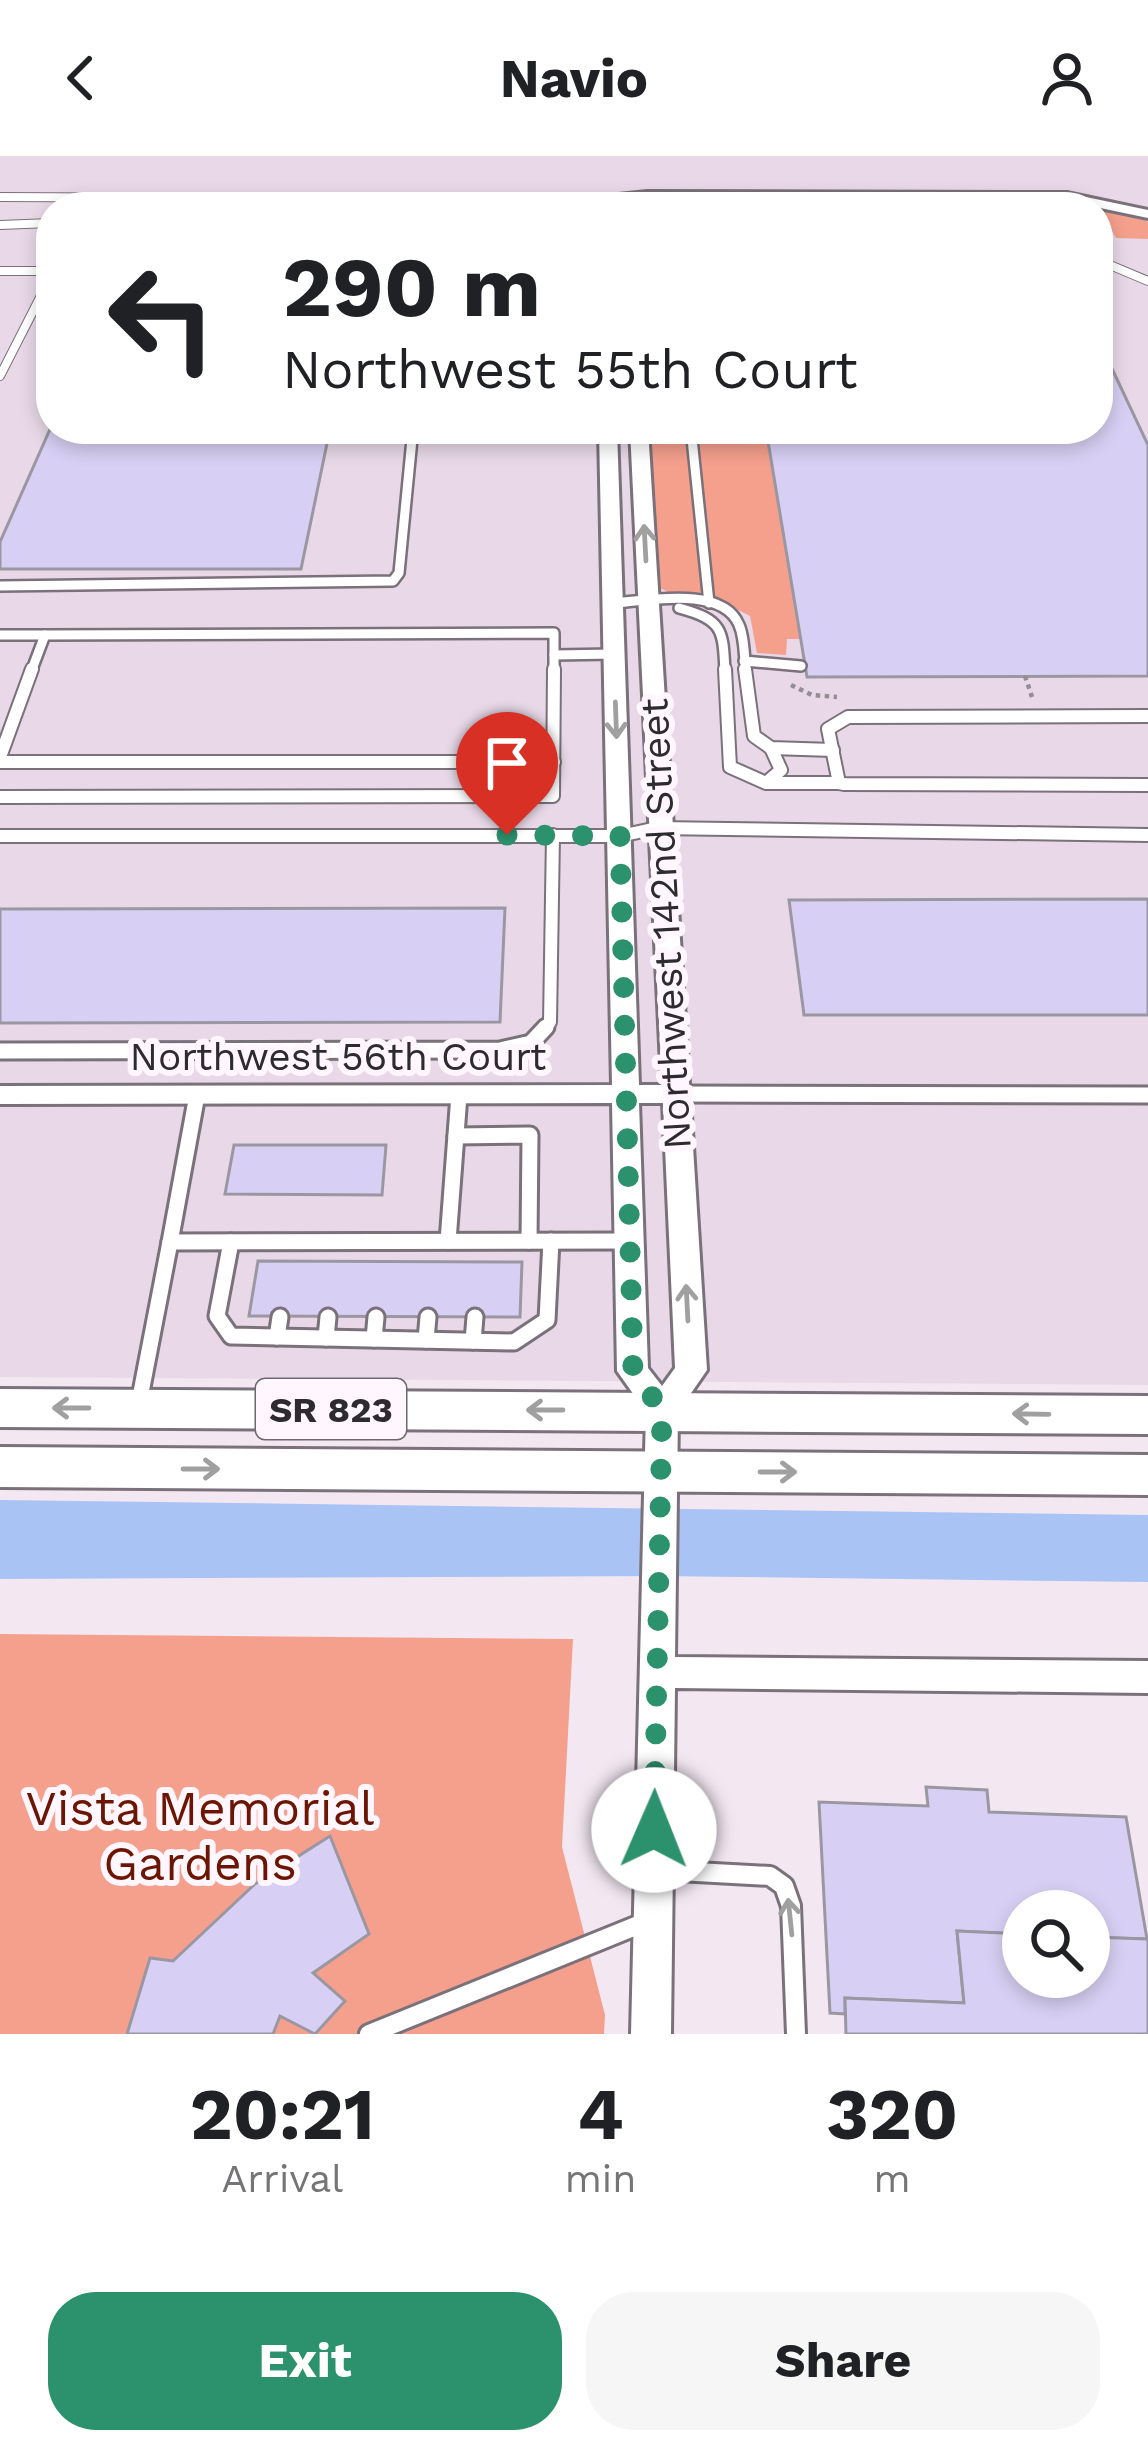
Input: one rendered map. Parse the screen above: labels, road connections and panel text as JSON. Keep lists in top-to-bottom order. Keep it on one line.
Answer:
{"streets":{"main road":["SR 823"],"street":["Northwest 142nd Street","Northwest 56th Court"]},"crossings":[["Northwest 142nd Street","Northwest 56th Court"],["Northwest 142nd Street","SR 823"]],"parks":["Vista Memorial Gardens"],"page":{"header":"Navio","turn":["290 m","Northwest 55th Court"],"eta":["20:21","Arrival","4","min","320","m"],"buttons":["Exit","Share"]}}
